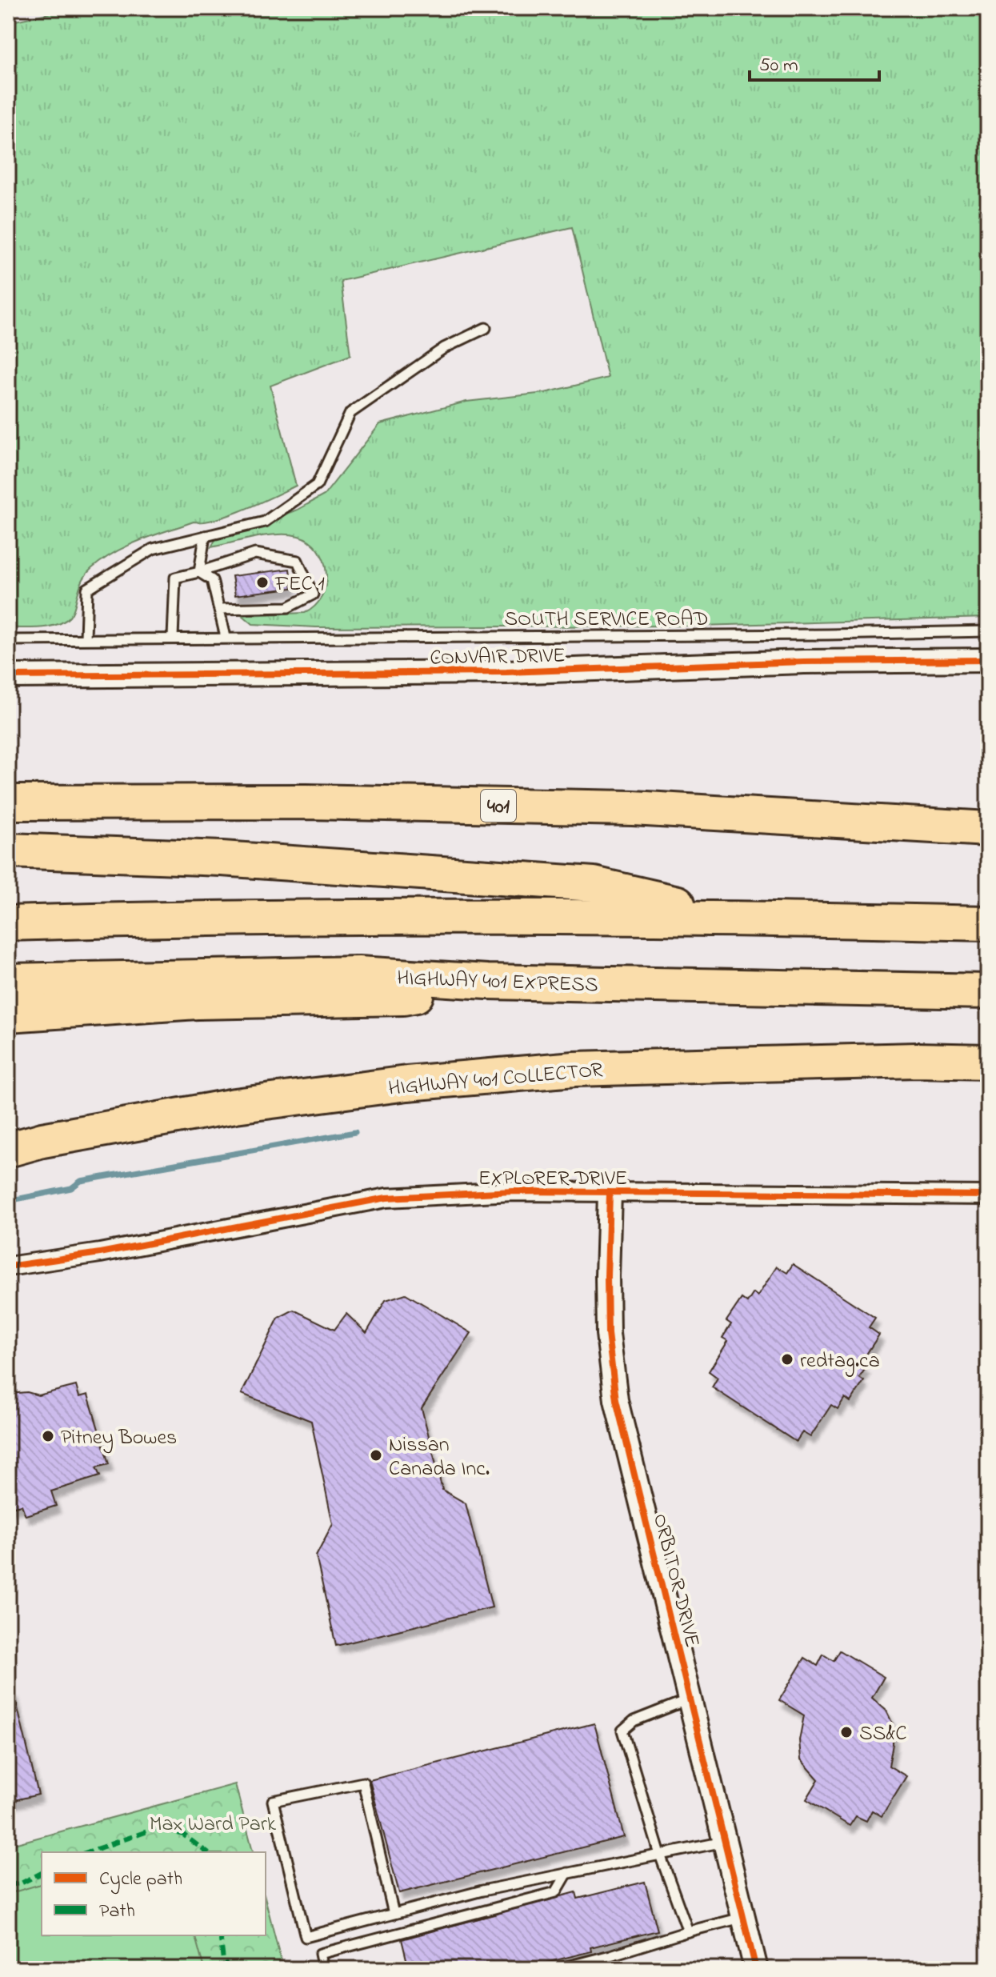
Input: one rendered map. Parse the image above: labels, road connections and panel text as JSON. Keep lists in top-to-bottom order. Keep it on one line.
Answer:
{"streets":{"highway":["401","HIGHWAY 401 EXPRESS","HIGHWAY 401 COLLECTOR"],"street":["CONVAIR DRIVE","EXPLORER DRIVE","ORBITOR DRIVE"],"lane":["SOUTH SERVICE ROAD"]},"crossings":[["EXPLORER DRIVE","ORBITOR DRIVE"]],"parks":["Max Ward Park"],"places":["FEC 1","redtag.ca","Pitney Bowes","Nissan Canada Inc.","SS&C"],"legend":["Cycle path","Path"],"scale_bar":"50 m"}
